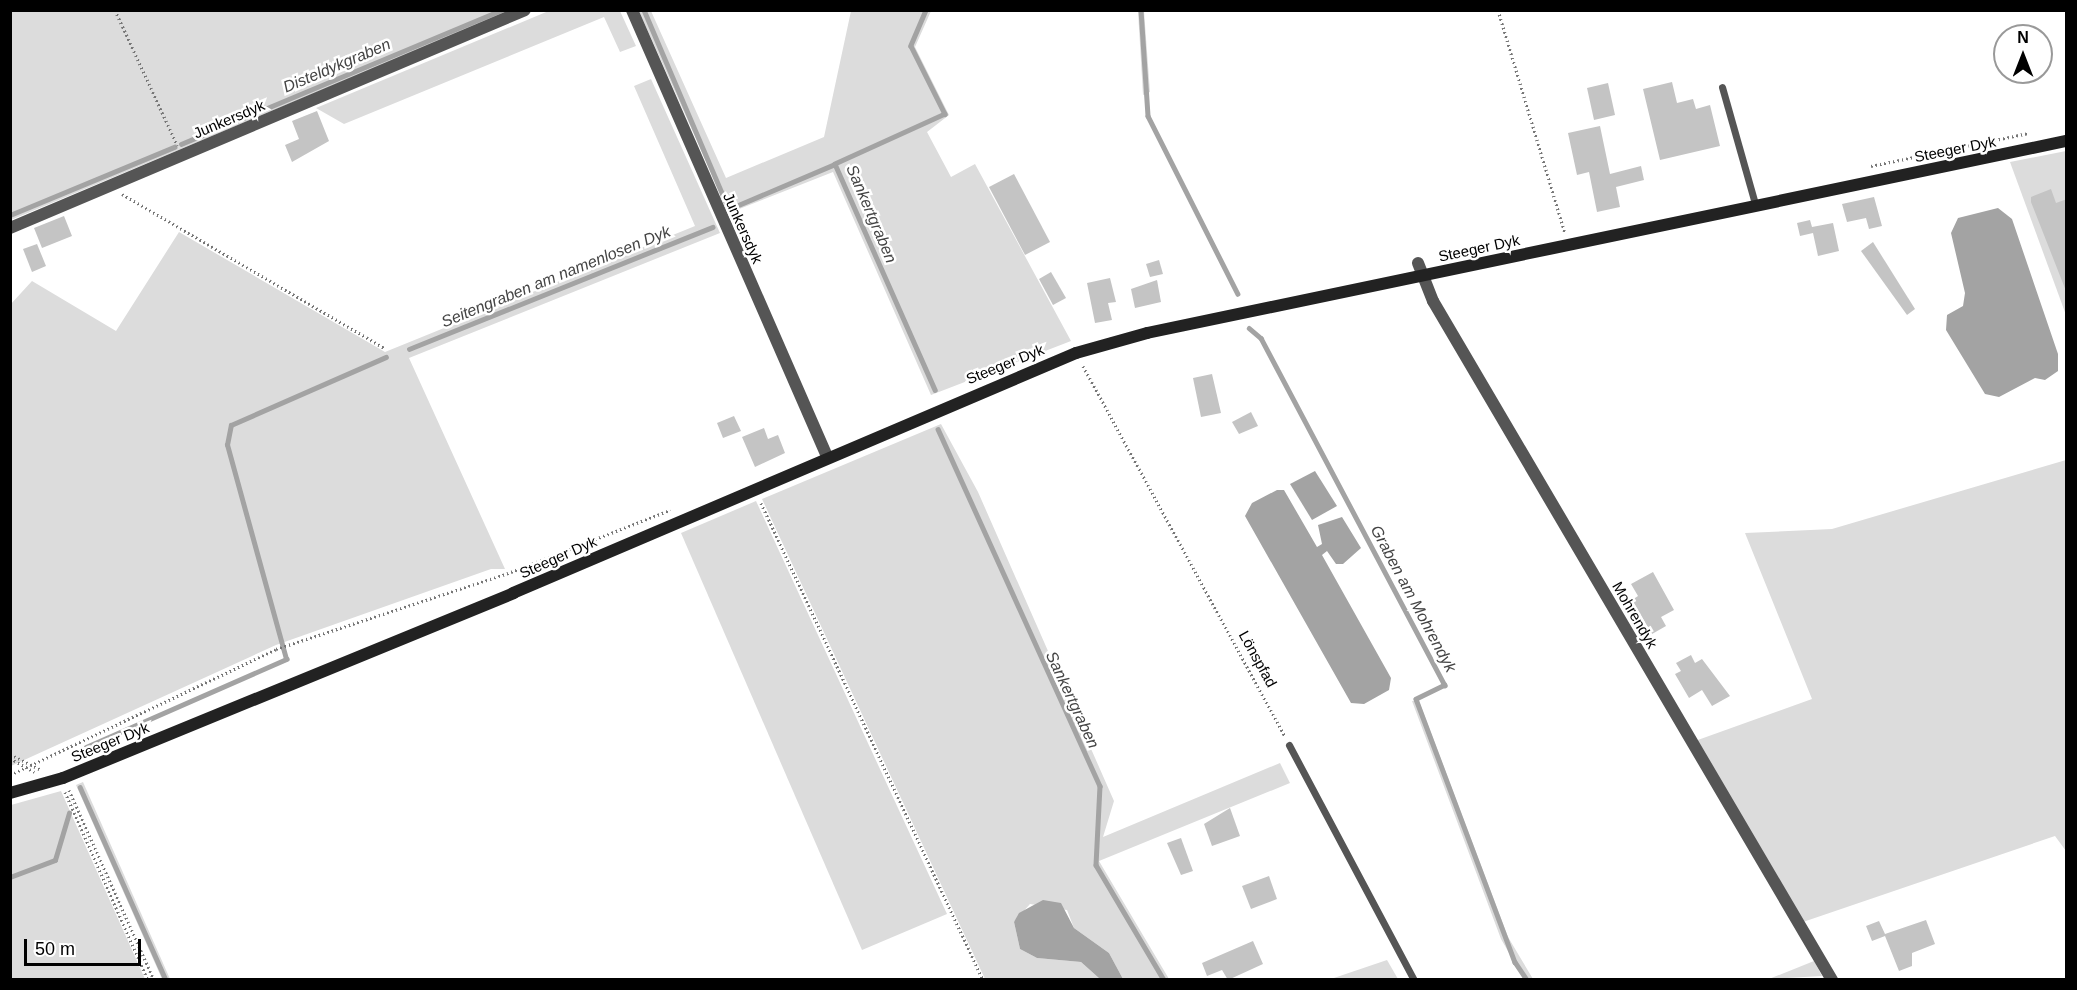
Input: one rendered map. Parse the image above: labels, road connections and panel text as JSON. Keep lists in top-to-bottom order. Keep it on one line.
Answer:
{"streets":{"street":["Junkersdyk","Steeger Dyk","Mohrendyk"],"path":["Lönspfad"]},"crossings":[["Junkersdyk","Steeger Dyk"],["Steeger Dyk","Mohrendyk"],["Steeger Dyk","Lönspfad"]],"water":["Disteldykgraben","Sankertgraben","Seitengraben am namenlosen Dyk","Graben am Mohrendyk"],"scale_bar":"50 m","north":"top"}
